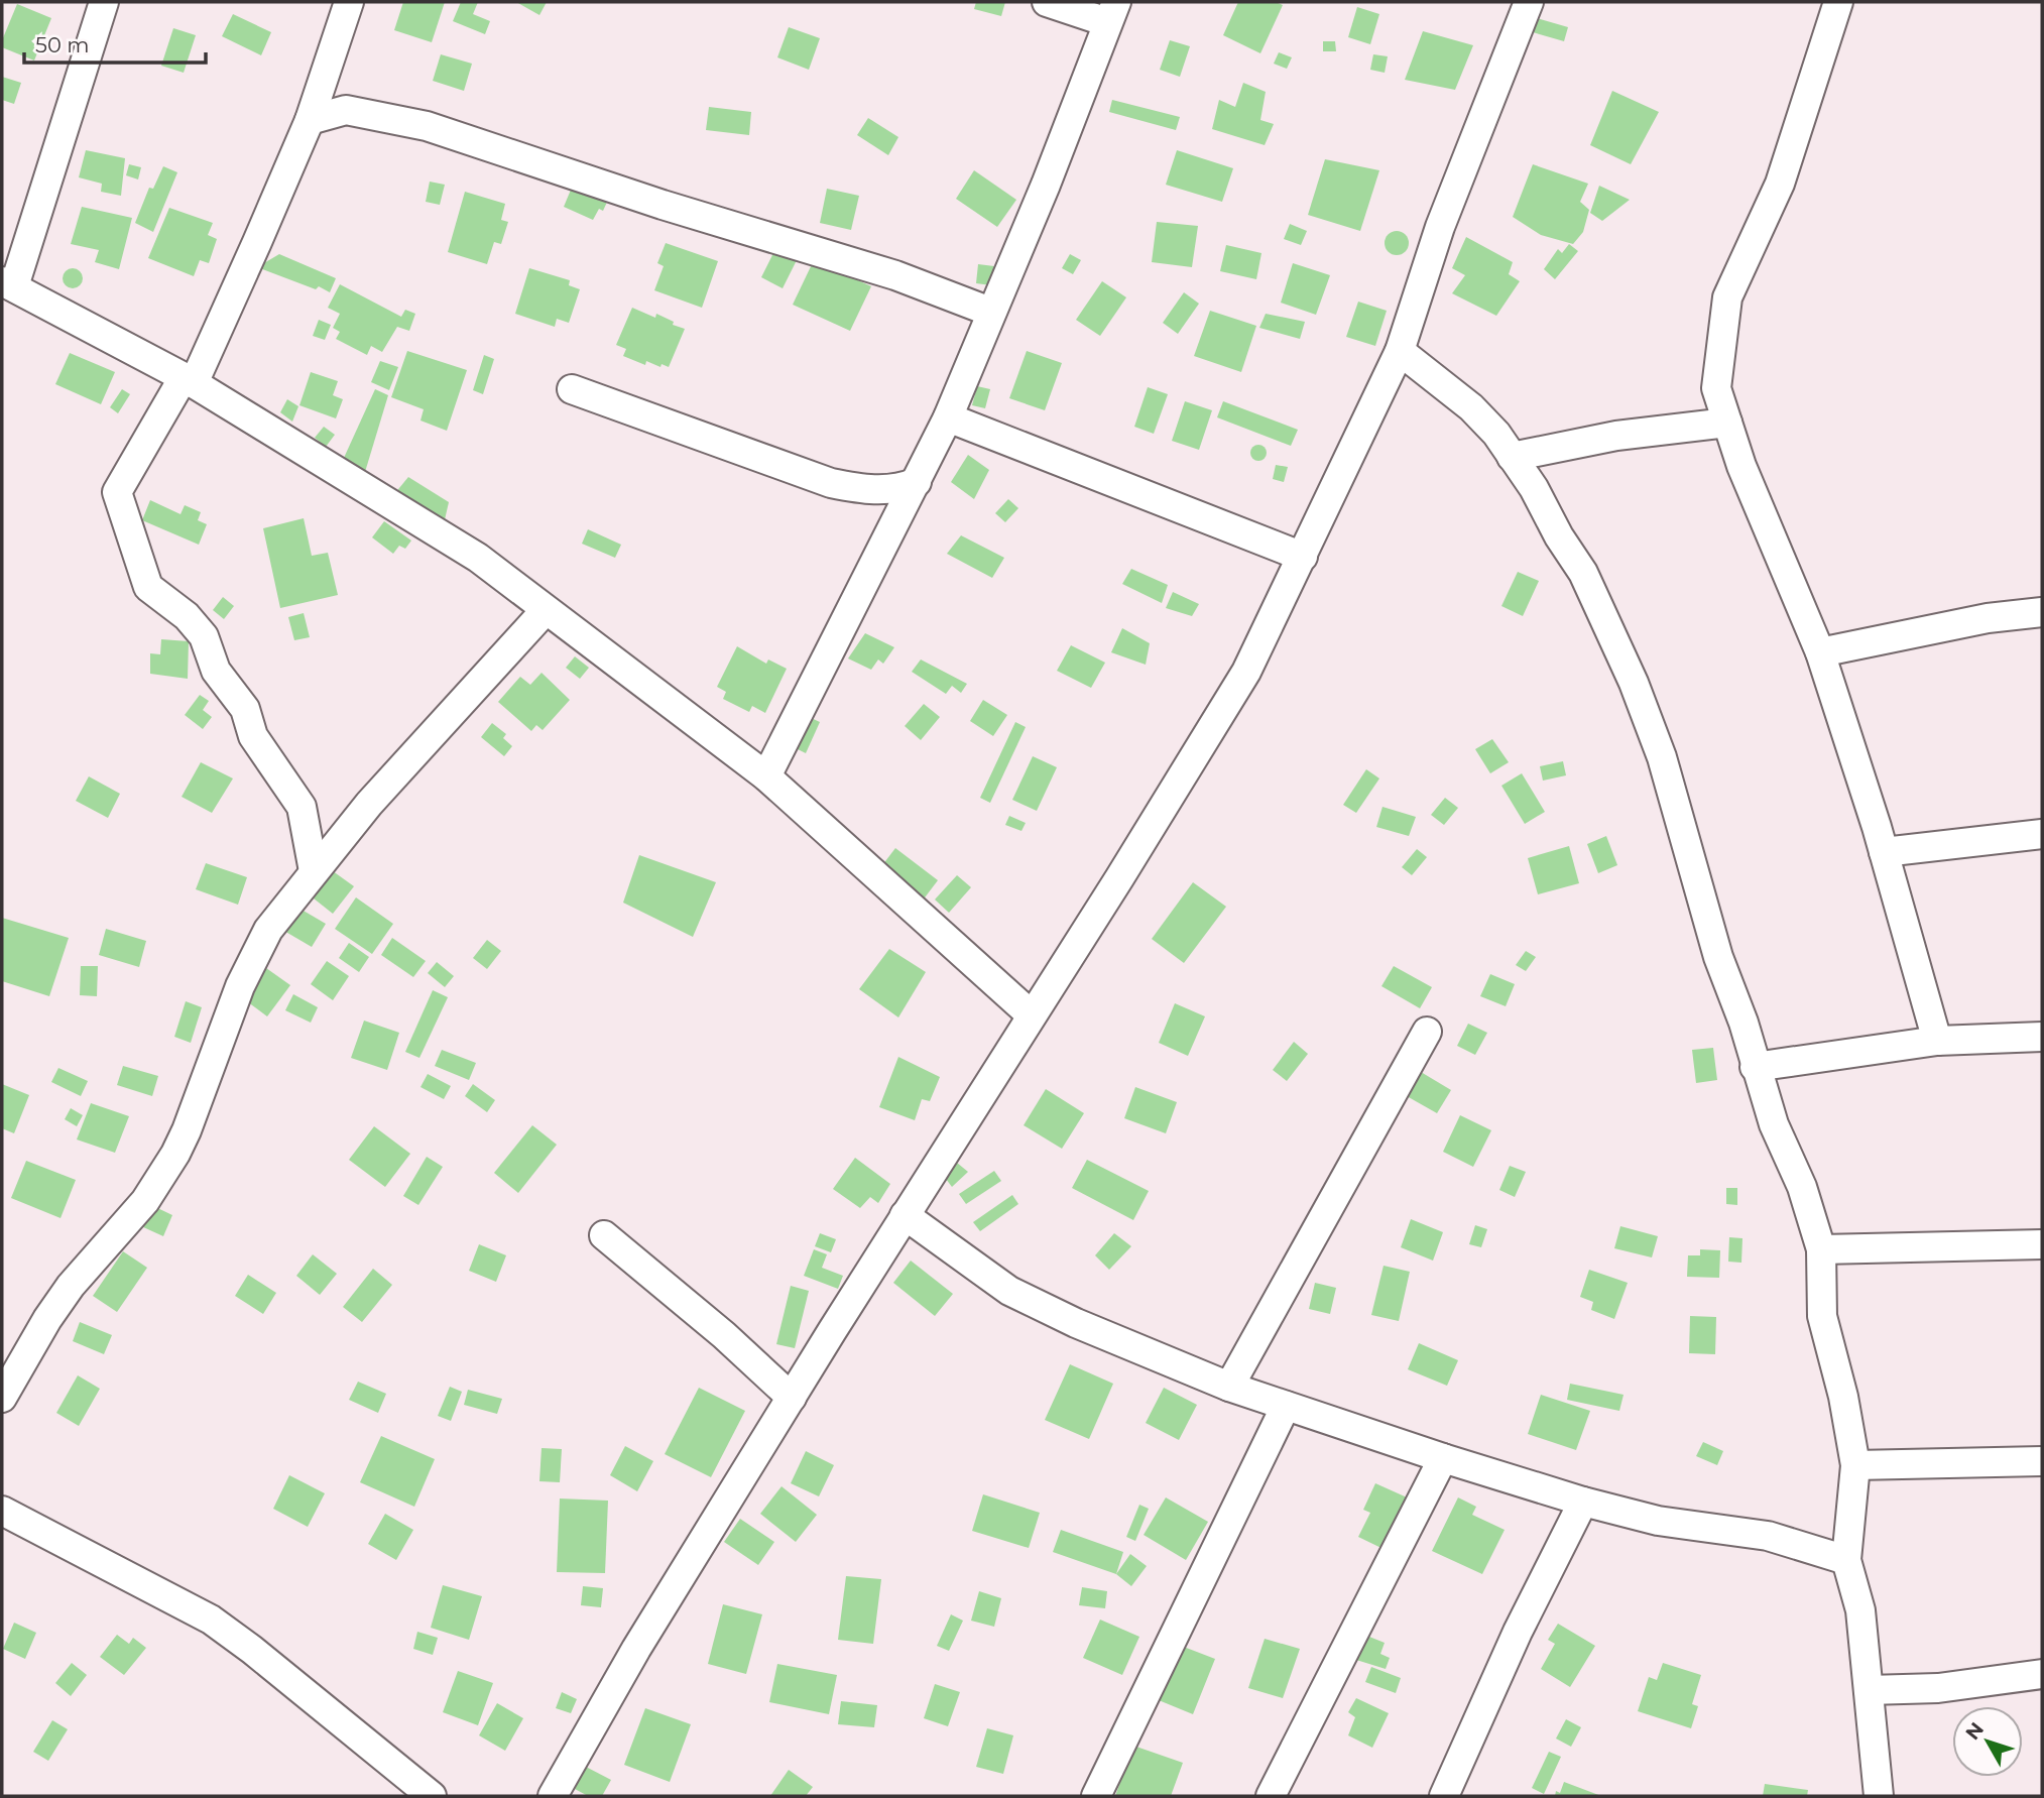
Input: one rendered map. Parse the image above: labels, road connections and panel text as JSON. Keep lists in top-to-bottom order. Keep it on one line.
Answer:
{"scale_bar":"50 m","north":"top left"}
